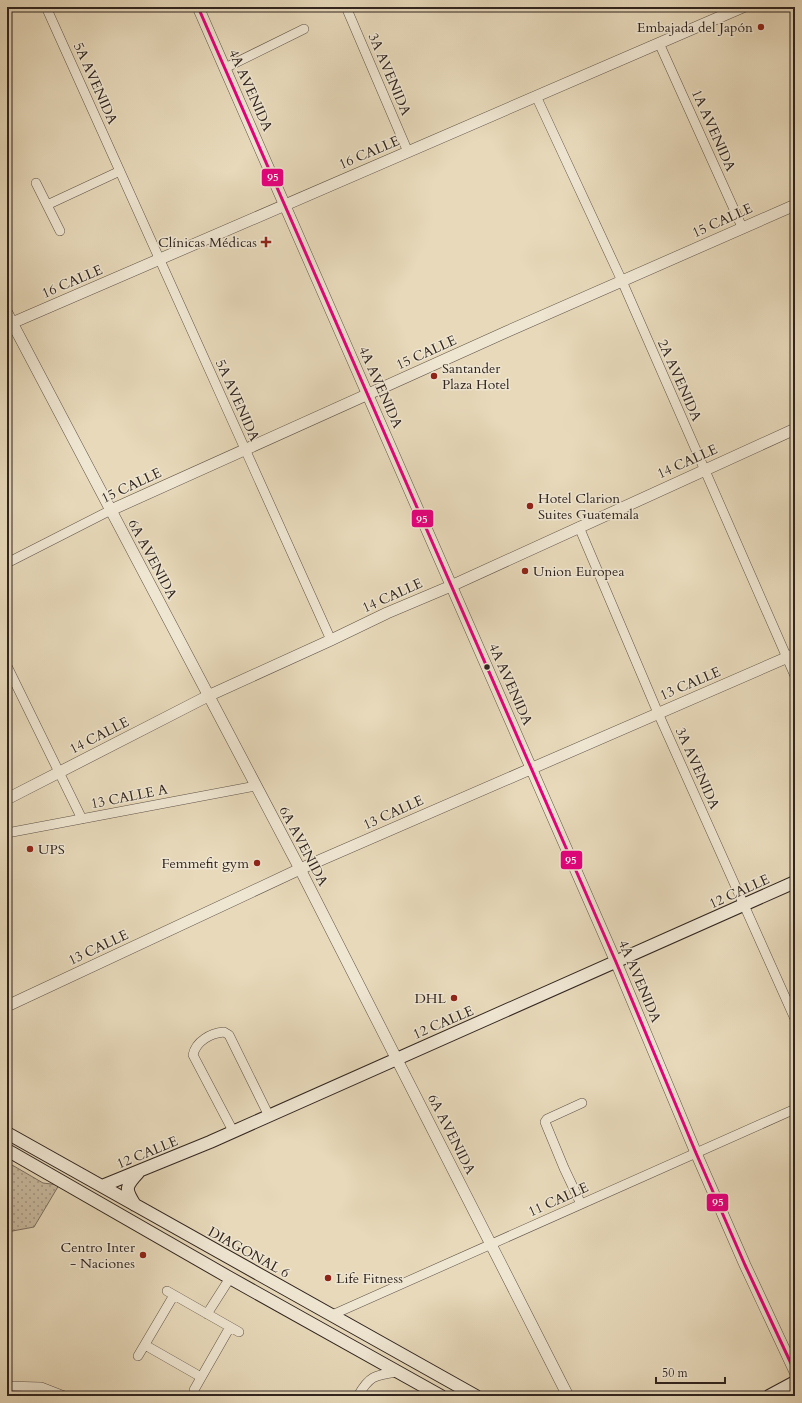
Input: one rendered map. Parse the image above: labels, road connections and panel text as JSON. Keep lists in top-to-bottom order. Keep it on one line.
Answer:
{"streets":{"main road":["12 CALLE","DIAGONAL 6"],"street":["3A AVENIDA","5A AVENIDA","4A AVENIDA","1A AVENIDA","16 CALLE","15 CALLE","2A AVENIDA","14 CALLE","6A AVENIDA","13 CALLE","13 CALLE A","11 CALLE"]},"crossings":[["3A AVENIDA","16 CALLE"],["3A AVENIDA","14 CALLE"],["3A AVENIDA","13 CALLE"],["3A AVENIDA","12 CALLE"],["5A AVENIDA","16 CALLE"],["5A AVENIDA","15 CALLE"],["5A AVENIDA","14 CALLE"],["4A AVENIDA","16 CALLE"],["4A AVENIDA","15 CALLE"],["4A AVENIDA","14 CALLE"],["4A AVENIDA","13 CALLE"],["4A AVENIDA","12 CALLE"],["4A AVENIDA","11 CALLE"],["1A AVENIDA","16 CALLE"],["1A AVENIDA","15 CALLE"],["16 CALLE","2A AVENIDA"],["16 CALLE","6A AVENIDA"],["15 CALLE","2A AVENIDA"],["15 CALLE","6A AVENIDA"],["2A AVENIDA","14 CALLE"],["2A AVENIDA","13 CALLE"],["14 CALLE","6A AVENIDA"],["6A AVENIDA","13 CALLE"],["6A AVENIDA","13 CALLE A"],["6A AVENIDA","12 CALLE"],["6A AVENIDA","11 CALLE"],["12 CALLE","DIAGONAL 6"],["11 CALLE","DIAGONAL 6"]],"places":{"other":["Embajada del Japón","Santander Plaza Hotel","Hotel Clarion Suites Guatemala","Union Europea","UPS","Femmefit gym","DHL","Centro Inter - Naciones","Life Fitness"],"health":["Clínicas Médicas"]},"lines":["transit line 95"],"scale_bar":"50 m"}
